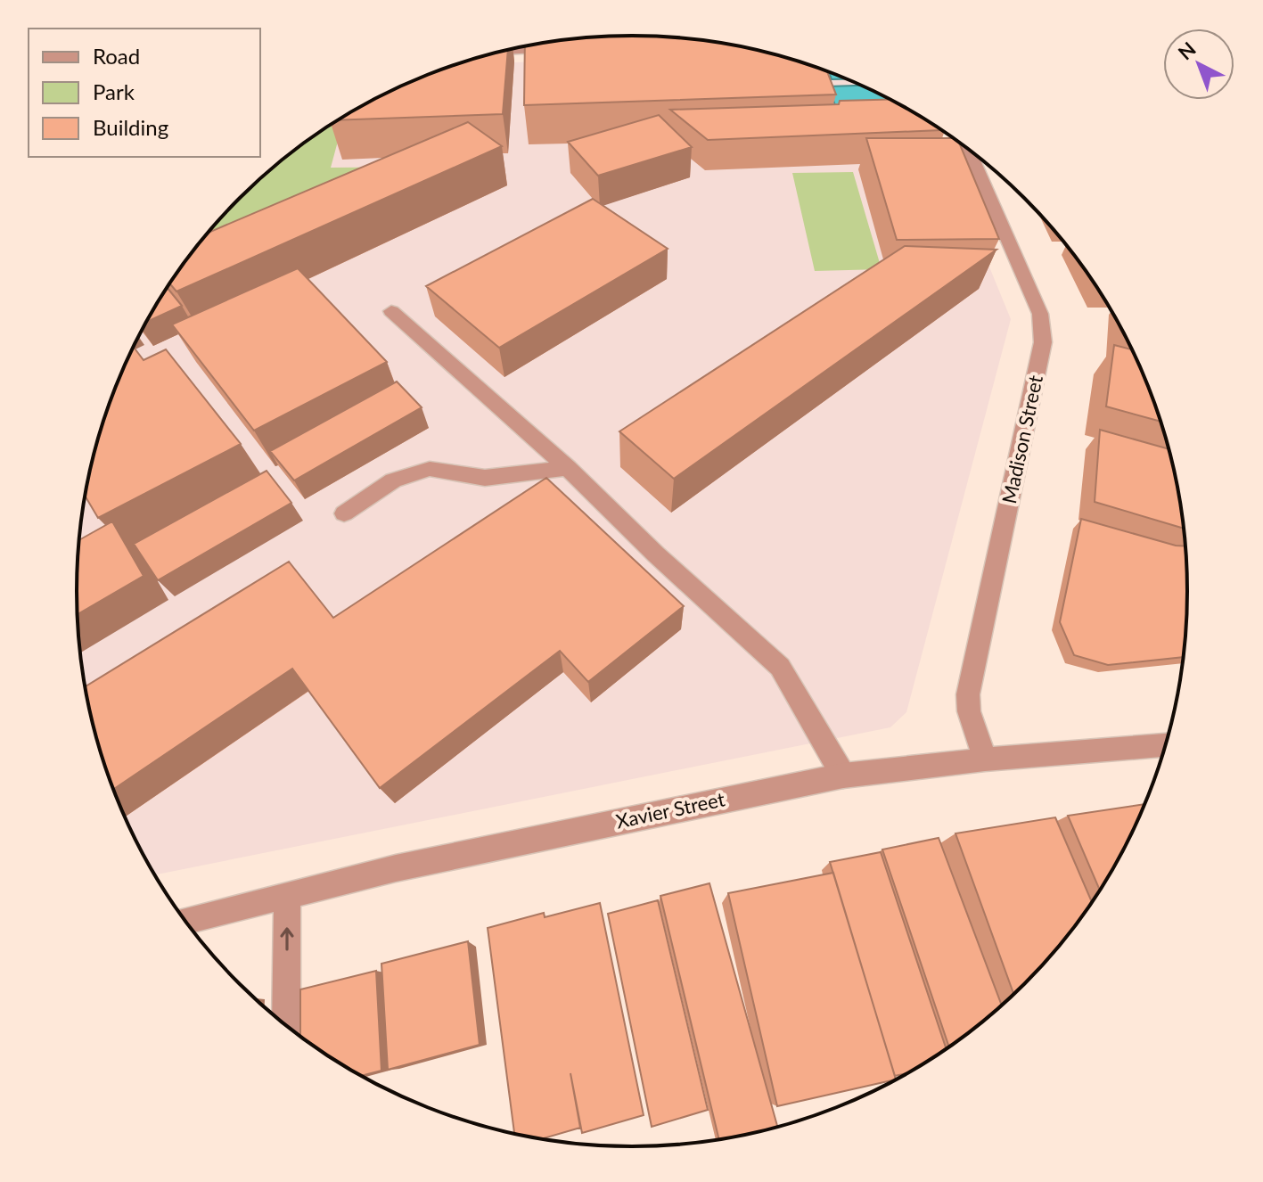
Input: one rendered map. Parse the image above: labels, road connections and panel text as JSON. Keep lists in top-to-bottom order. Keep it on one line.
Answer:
{"streets":{"street":["Madison Street","Xavier Street"]},"crossings":[["Madison Street","Xavier Street"]],"legend":["Road","Park","Building"],"north":"top left"}
